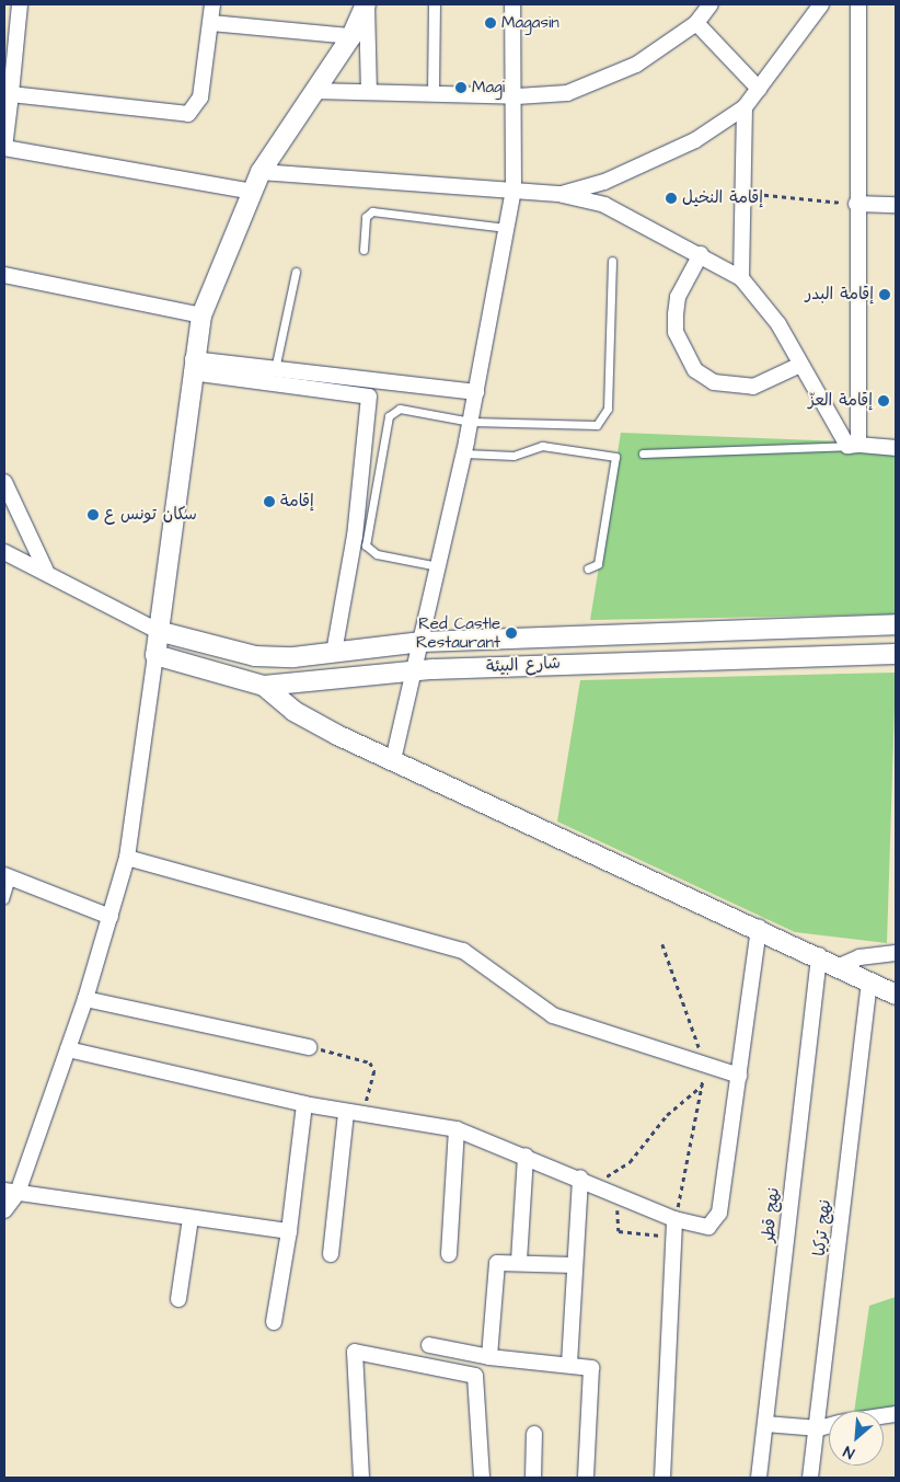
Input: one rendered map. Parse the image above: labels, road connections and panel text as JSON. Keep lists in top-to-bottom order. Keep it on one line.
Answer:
{"streets":{"street":["شارع البيئة","نهج قطر","نهج تركيا"]},"places":["Magasin","Magi","إقامة النخيل","إقامة البدر","إقامة العزّ","إقامة","سكان تونس ع","Red Castle Restaurant"],"north":"bottom left"}
